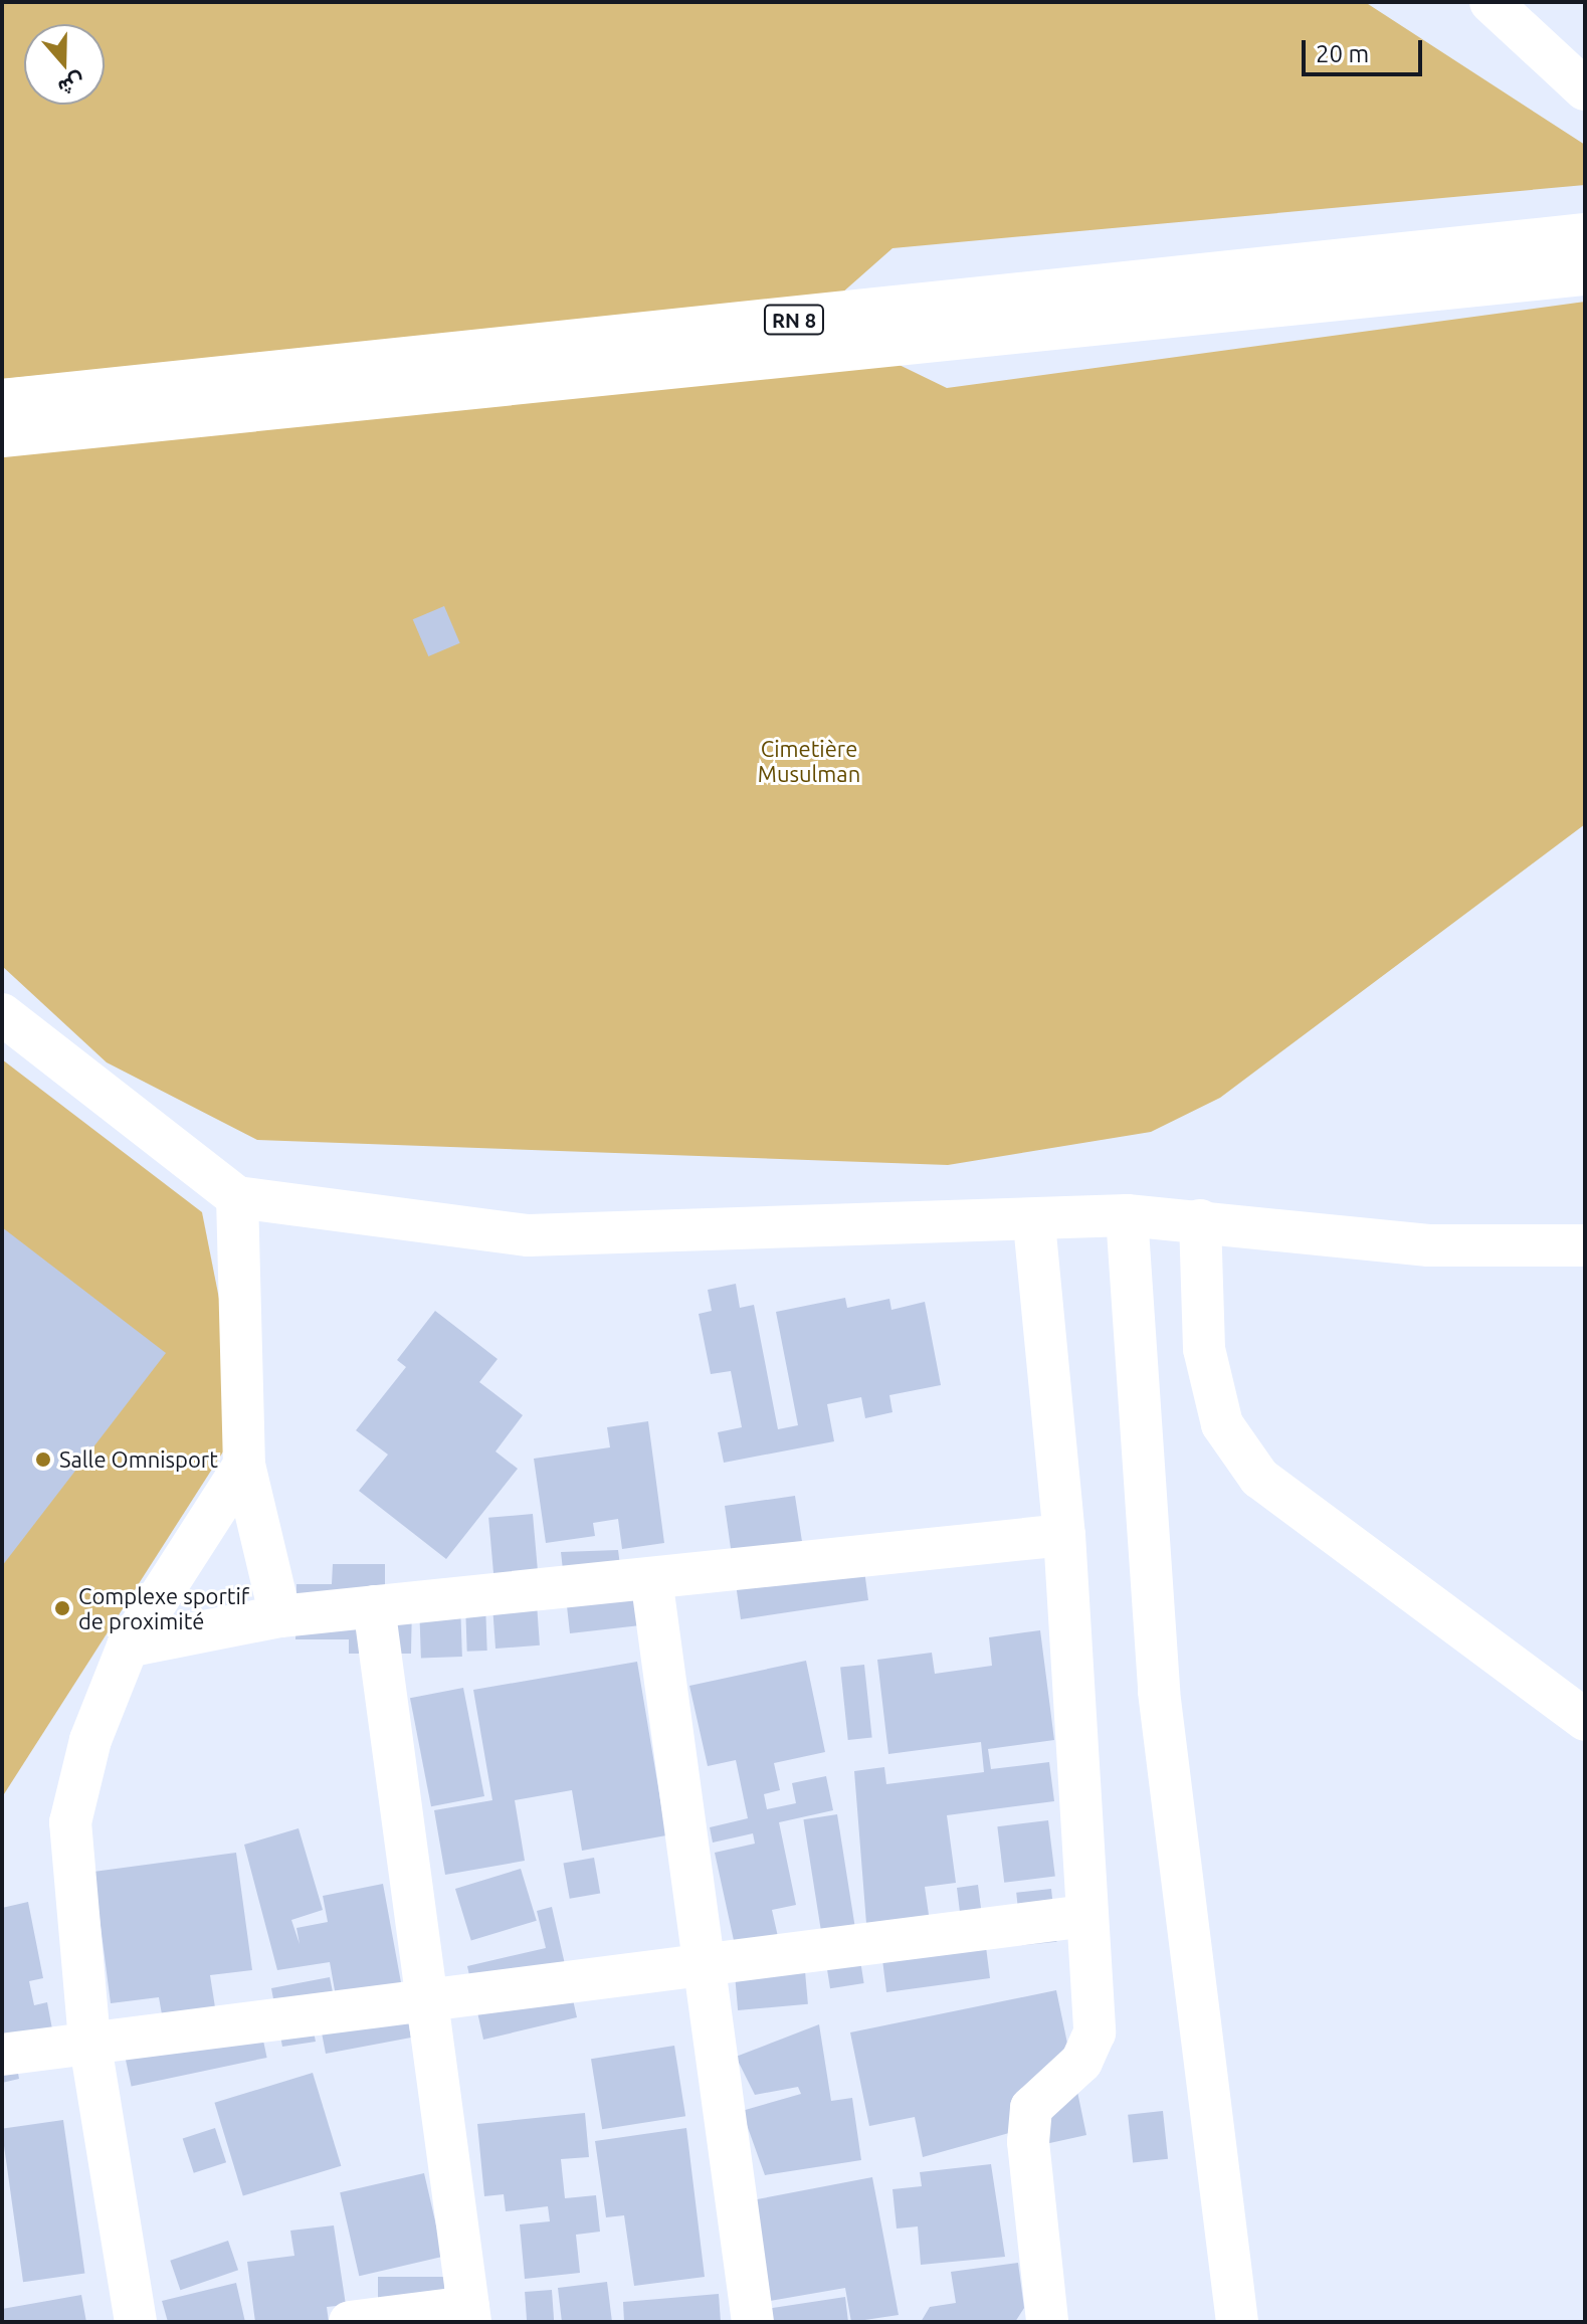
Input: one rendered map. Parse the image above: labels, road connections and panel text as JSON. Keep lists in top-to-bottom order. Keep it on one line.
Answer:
{"streets":{"highway":["RN 8"]},"parks":["Cimetière Musulman"],"places":["Salle Omnisport","Complexe sportif de proximité"],"scale_bar":"20 m","north":"bottom"}
